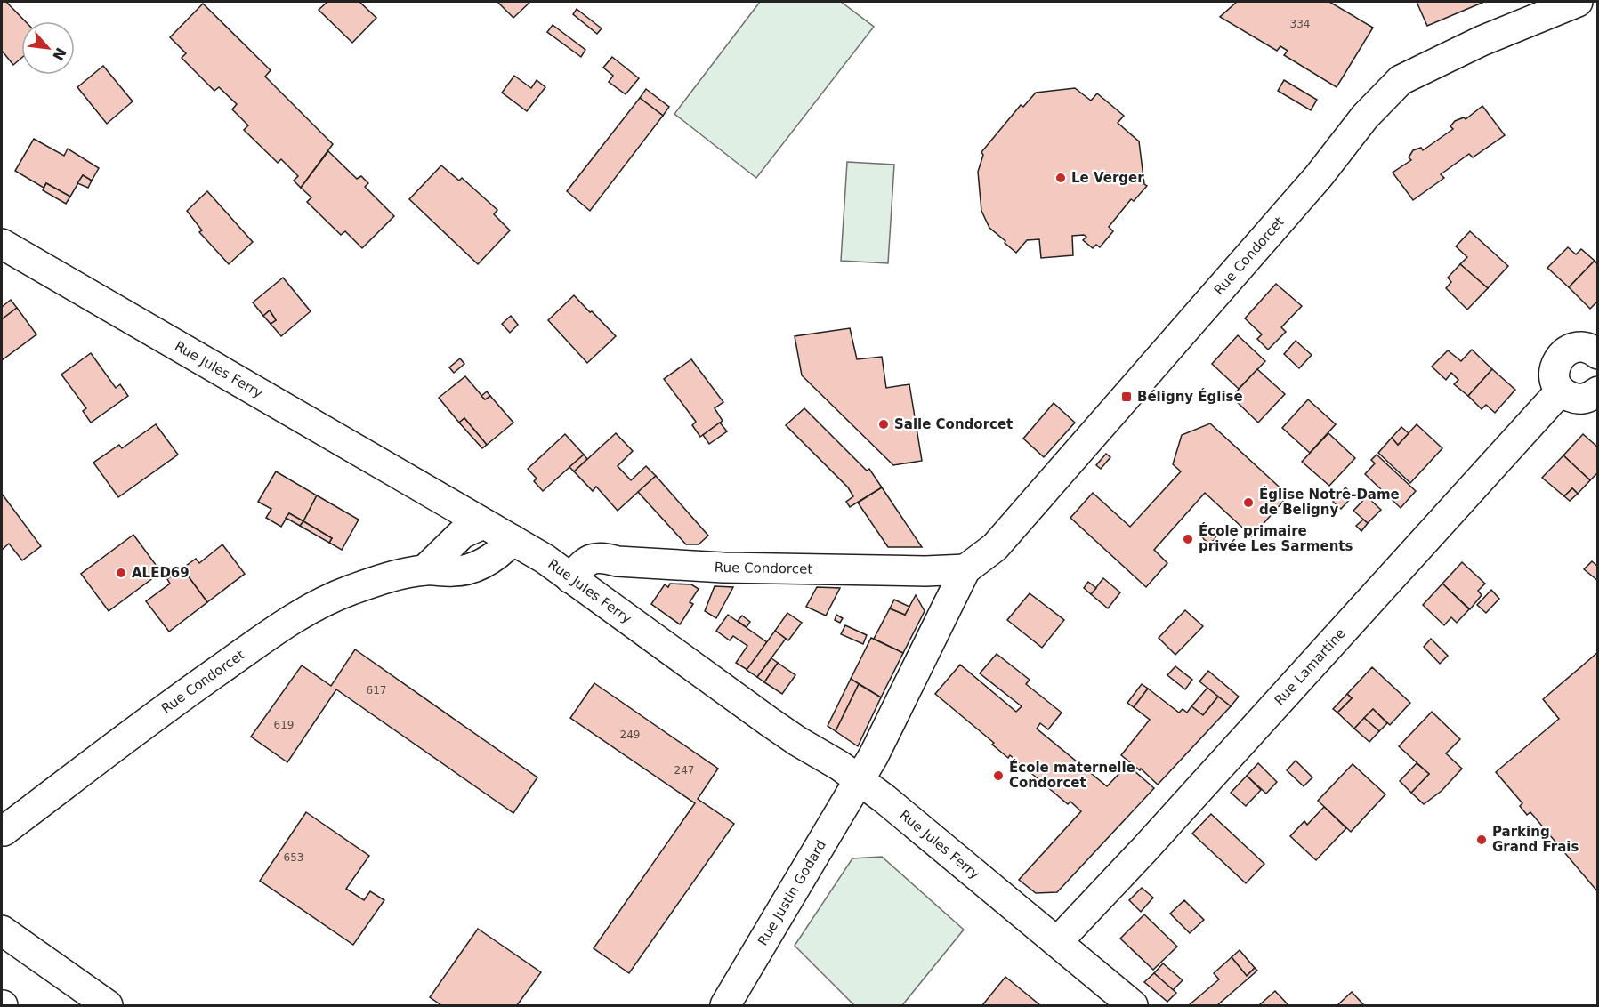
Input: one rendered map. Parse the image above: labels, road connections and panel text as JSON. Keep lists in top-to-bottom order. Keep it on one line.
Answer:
{"streets":{"main road":["Rue Condorcet","Rue Jules Ferry","Rue Lamartine","Rue Justin Godard"]},"crossings":[["Rue Condorcet","Rue Jules Ferry"],["Rue Condorcet","Rue Justin Godard"],["Rue Jules Ferry","Rue Lamartine"],["Rue Jules Ferry","Rue Justin Godard"]],"places":{"other":["Le Verger","Salle Condorcet","Église Notre-Dame de Beligny","École primaire privée Les Sarments","ALED69","École maternelle Condorcet","Parking Grand Frais"],"transit":["Béligny Église"]},"house_numbers":["334","617","619","249","247","653"],"north":"bottom right"}
